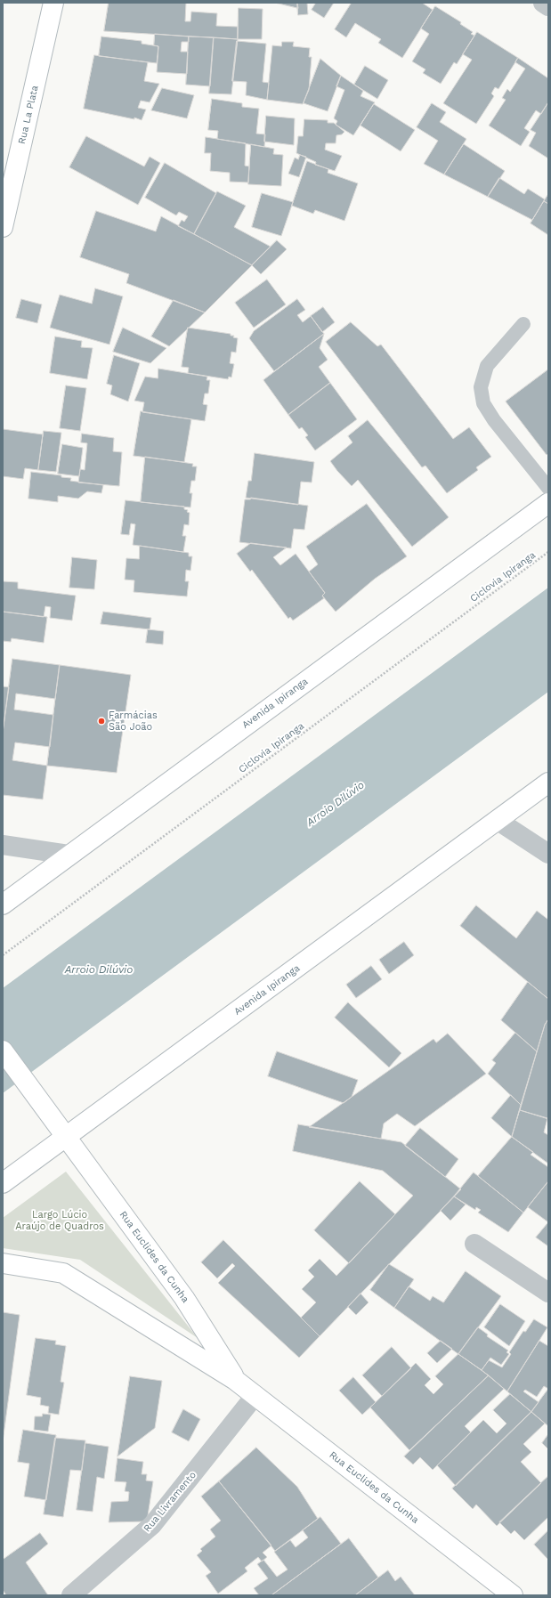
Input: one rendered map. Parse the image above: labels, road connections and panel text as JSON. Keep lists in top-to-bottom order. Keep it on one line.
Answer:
{"streets":{"main road":["Rua La Plata","Avenida Ipiranga","Rua Euclides da Cunha"],"street":["Rua Livramento"],"path":["Ciclovia Ipiranga"]},"crossings":[["Avenida Ipiranga","Rua Euclides da Cunha"],["Rua Euclides da Cunha","Rua Livramento"]],"water":["Arroio Dilúvio"],"parks":["Largo Lúcio Araújo de Quadros"],"places":["Farmácias São João"]}
